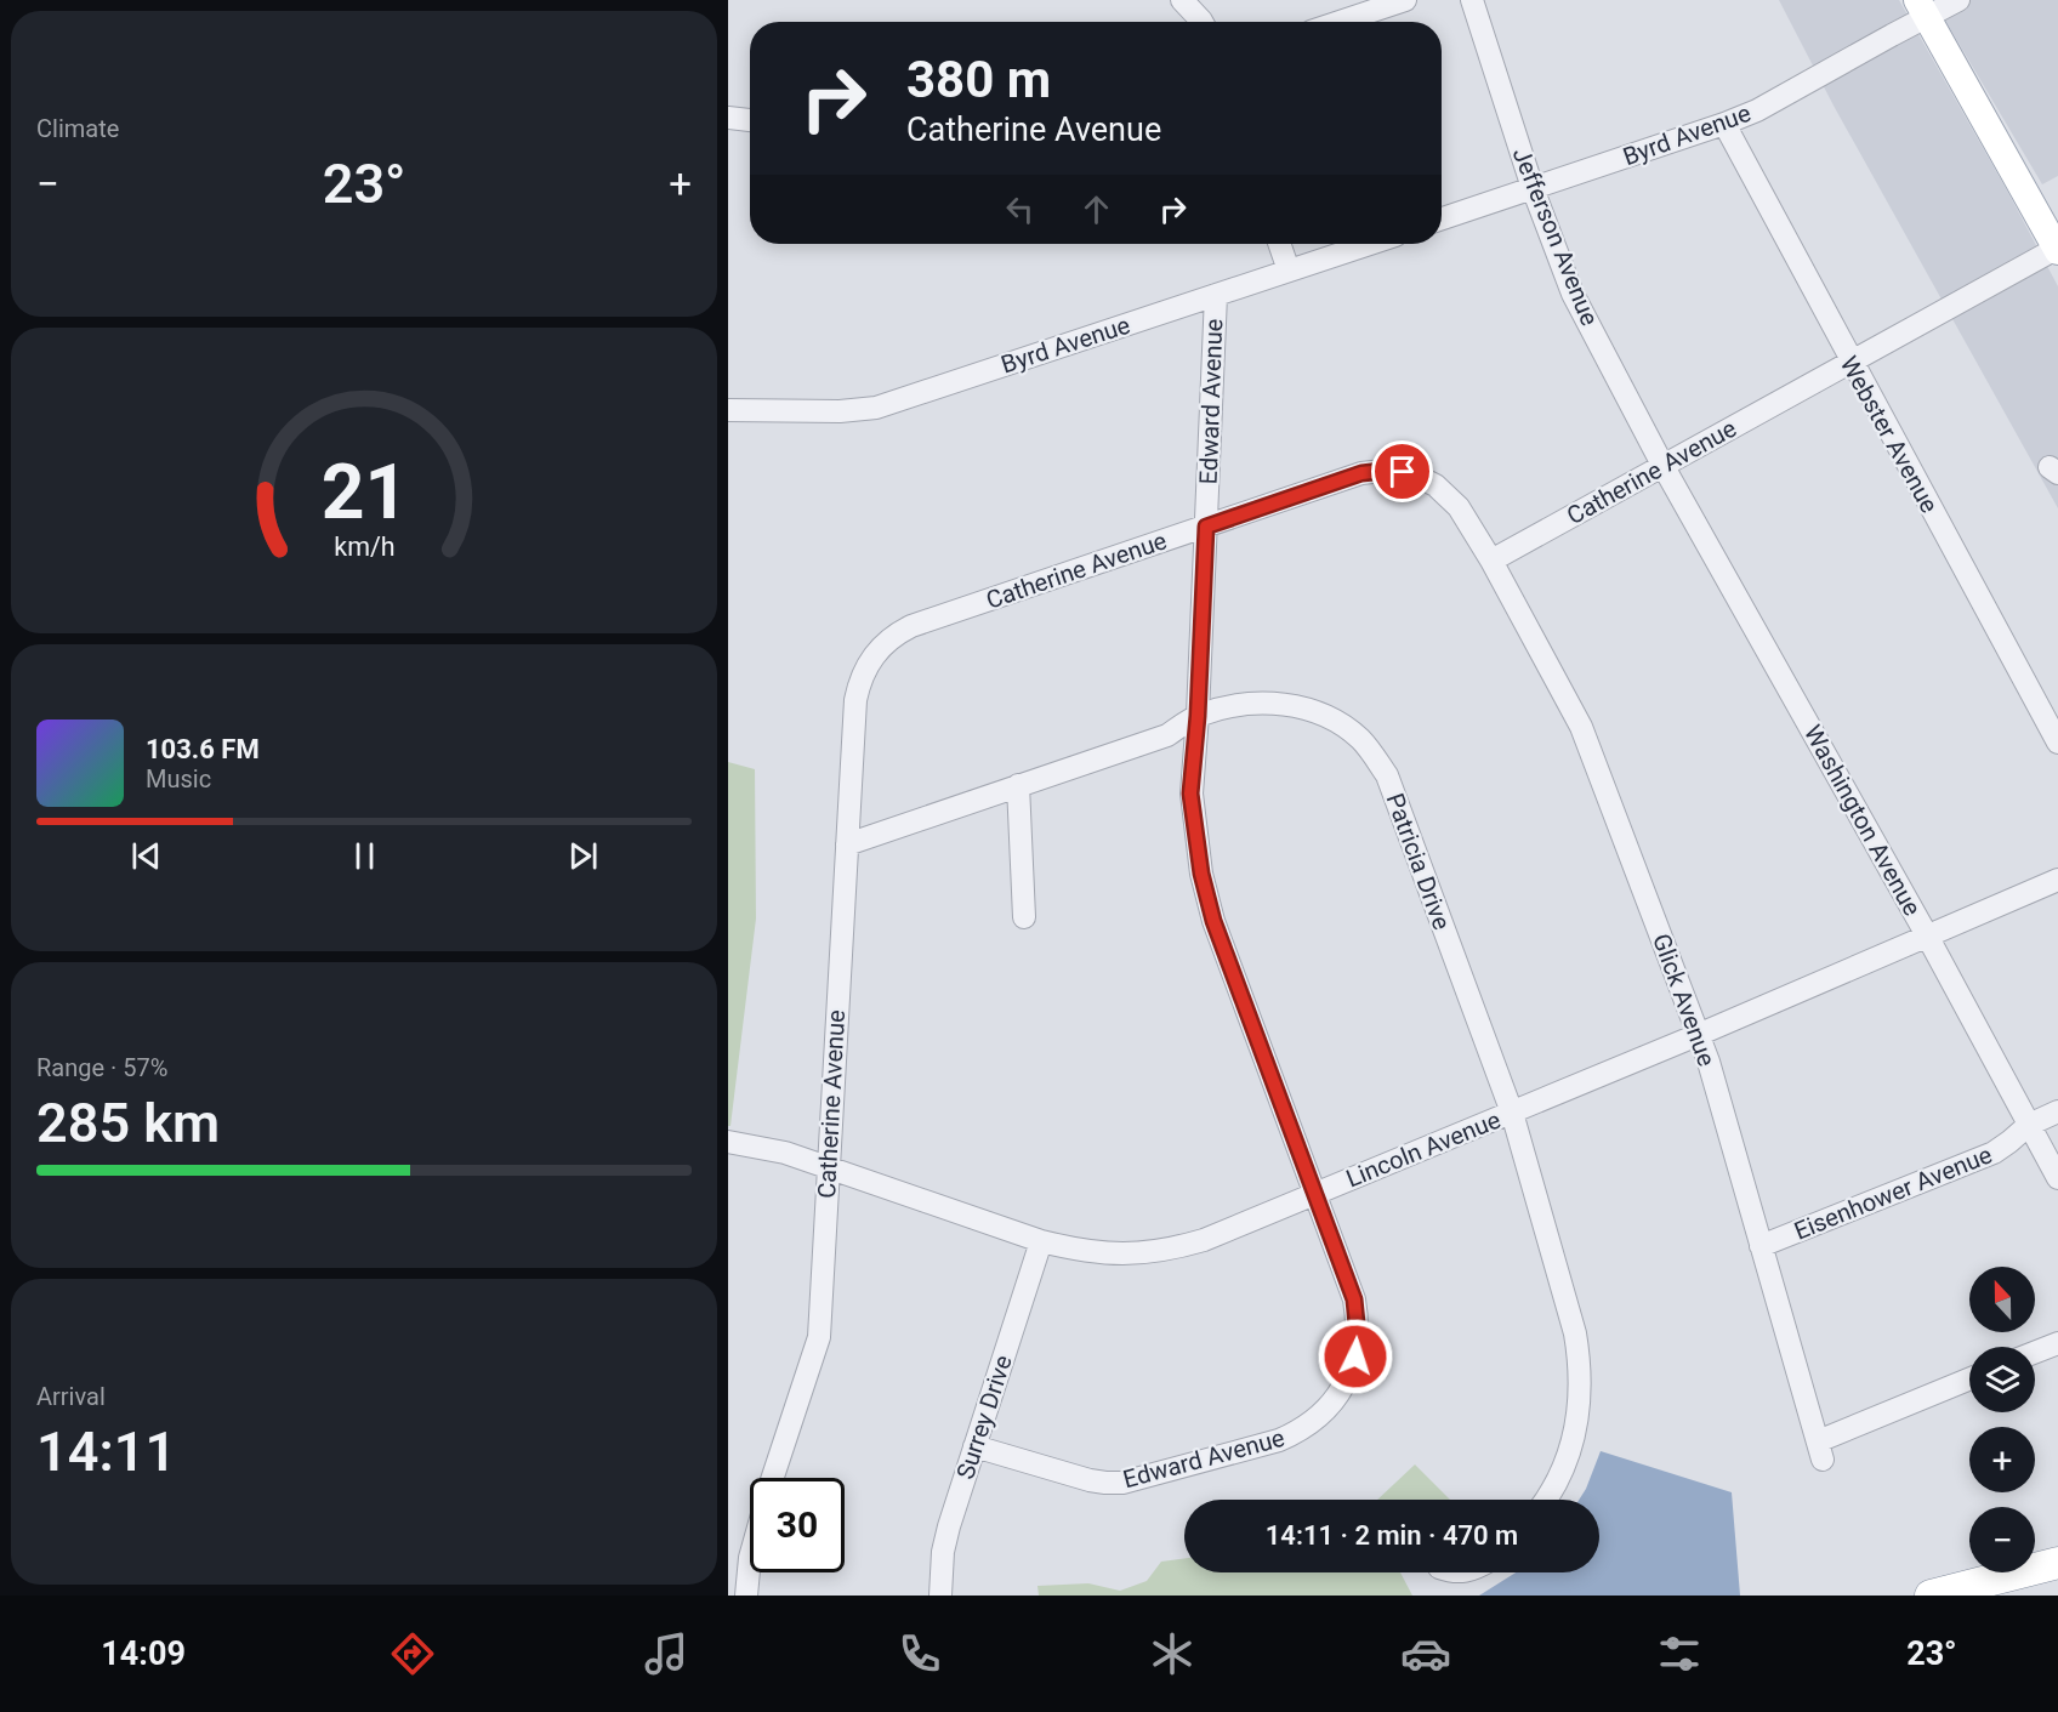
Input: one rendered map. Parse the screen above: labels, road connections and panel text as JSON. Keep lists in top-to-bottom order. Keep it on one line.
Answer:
{"streets":{"street":["Byrd Avenue","Jefferson Avenue","Edward Avenue","Webster Avenue","Catherine Avenue","Washington Avenue","Patricia Drive","Glick Avenue","Lincoln Avenue","Eisenhower Avenue","Surrey Drive"]},"crossings":[["Byrd Avenue","Jefferson Avenue"],["Byrd Avenue","Edward Avenue"],["Byrd Avenue","Webster Avenue"],["Jefferson Avenue","Catherine Avenue"],["Jefferson Avenue","Washington Avenue"],["Edward Avenue","Catherine Avenue"],["Edward Avenue","Patricia Drive"],["Edward Avenue","Lincoln Avenue"],["Edward Avenue","Surrey Drive"],["Webster Avenue","Catherine Avenue"],["Catherine Avenue","Washington Avenue"],["Catherine Avenue","Patricia Drive"],["Catherine Avenue","Glick Avenue"],["Catherine Avenue","Lincoln Avenue"],["Washington Avenue","Lincoln Avenue"],["Washington Avenue","Eisenhower Avenue"],["Patricia Drive","Lincoln Avenue"],["Glick Avenue","Lincoln Avenue"],["Glick Avenue","Eisenhower Avenue"],["Lincoln Avenue","Surrey Drive"]],"north":"top","page":{"tile":["Climate",["Range · 57%","285 km"],["Arrival","14:11"]],"turn":["380 m","Catherine Avenue"],"heat":["−","23°","+"],"song":["103.6 FM","Music"],"map_buttons":["+","−"],"limit":"30","trip":"14:11 · 2 min · 470 m","tabs":["14:09","23°"],"gauge":["21","km/h"]}}
